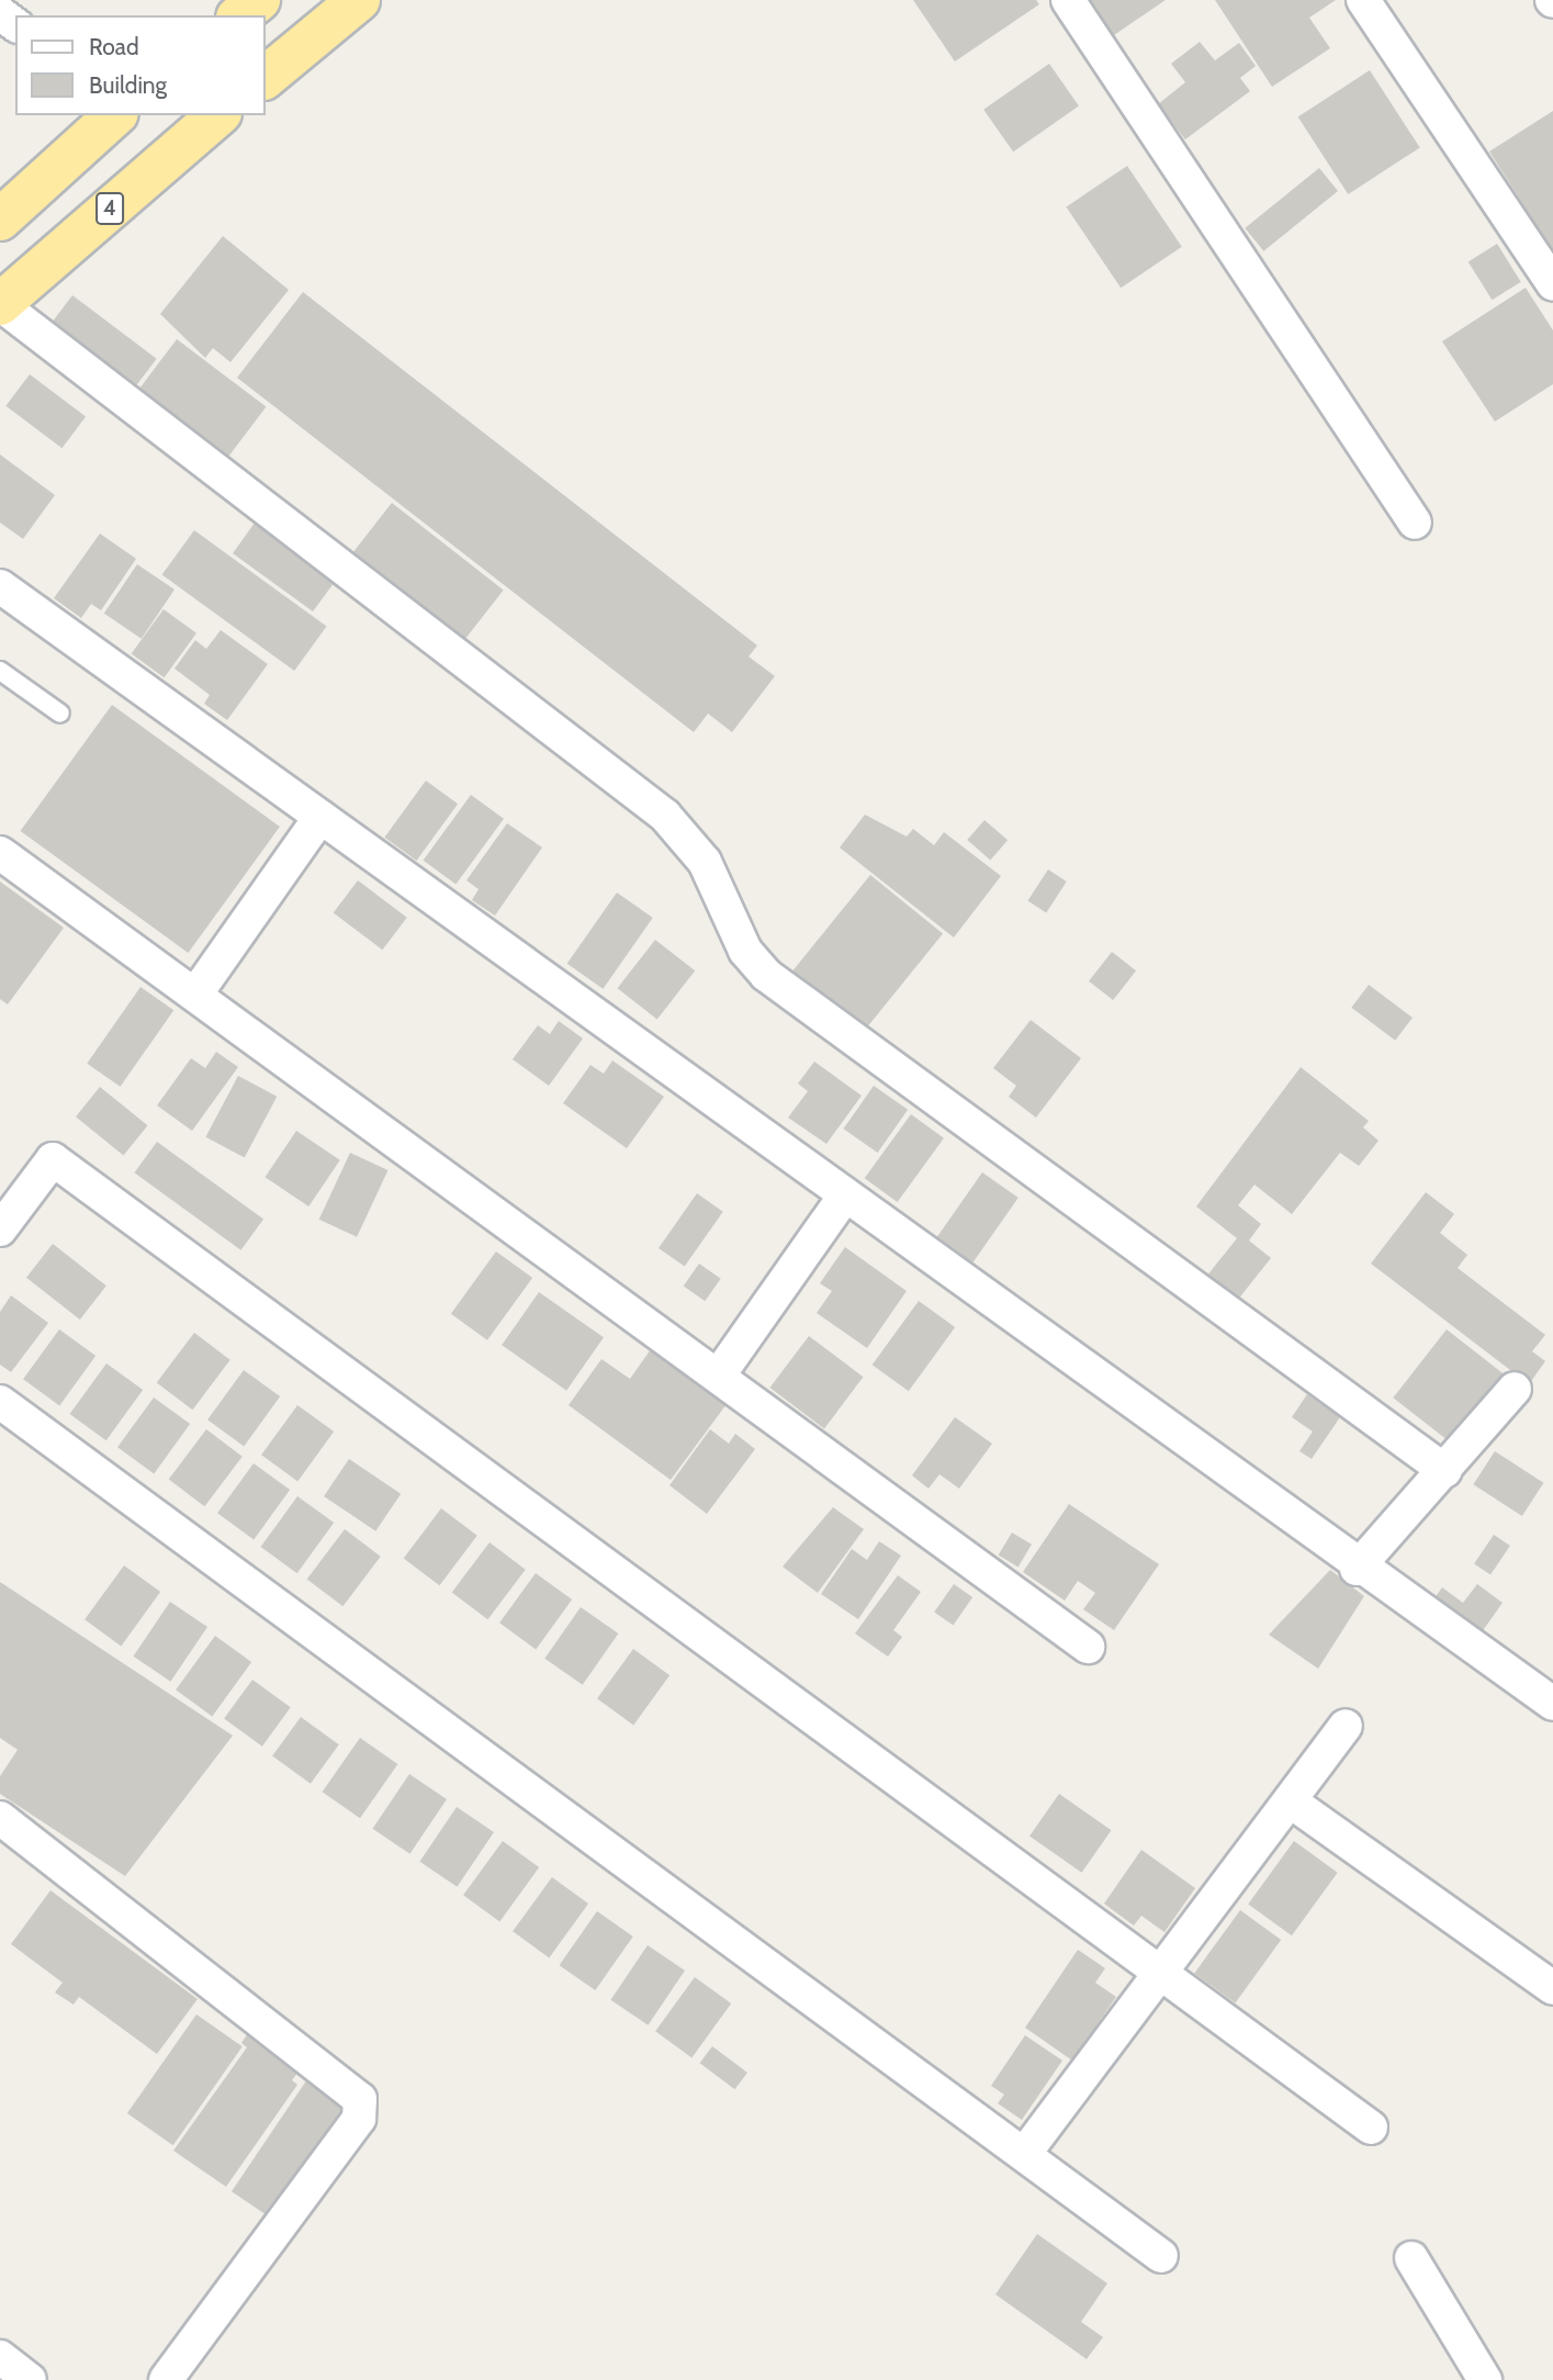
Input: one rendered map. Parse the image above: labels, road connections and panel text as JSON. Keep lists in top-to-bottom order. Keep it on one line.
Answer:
{"streets":{"highway":["4"]},"legend":["Road","Building"]}
